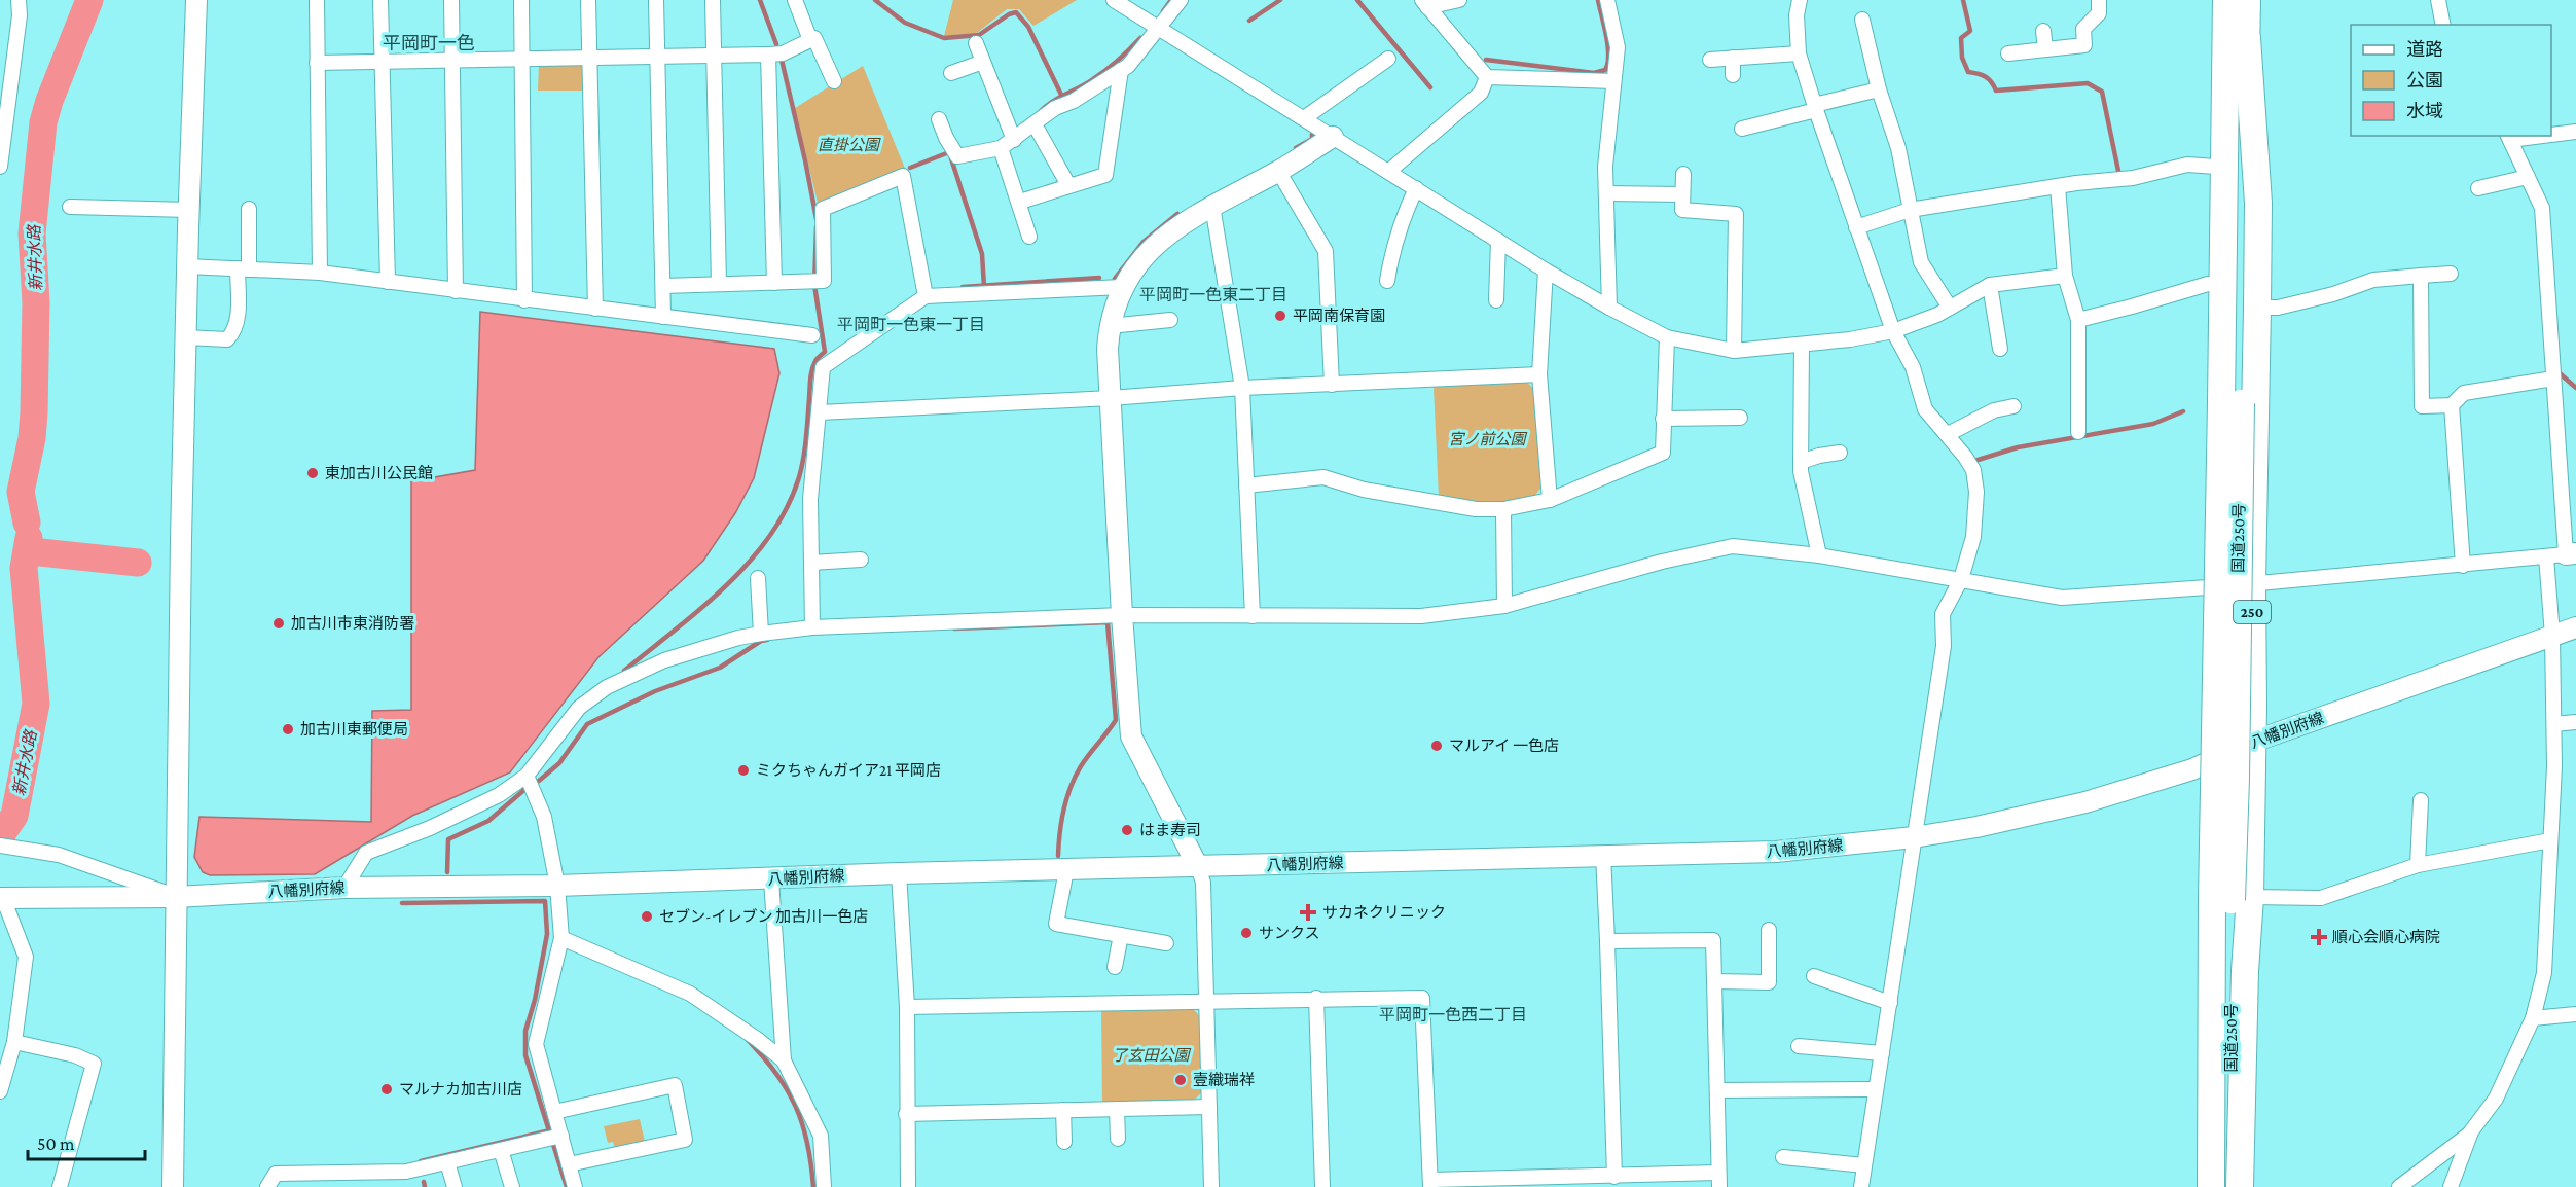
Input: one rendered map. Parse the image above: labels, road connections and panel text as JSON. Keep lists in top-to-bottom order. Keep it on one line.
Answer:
{"streets":{"highway":["国道250号","250"],"main road":["八幡別府線"]},"crossings":[["国道250号","250"],["250","八幡別府線"]],"districts":["平岡町一色","平岡町一色東二丁目","平岡町一色東一丁目","平岡町一色西二丁目"],"water":["新井水路"],"parks":["直掛公園","宮ノ前公園","了玄田公園"],"places":{"other":["平岡南保育園","東加古川公民館","加古川市東消防署","加古川東郵便局","マルアイ 一色店","ミクちゃんガイア21 平岡店","はま寿司","セブン-イレブン 加古川一色店","サンクス","壹織瑞祥","マルナカ加古川店"],"health":["サカネクリニック","順心会順心病院"]},"legend":["道路","公園","水域"],"scale_bar":"50 m"}
